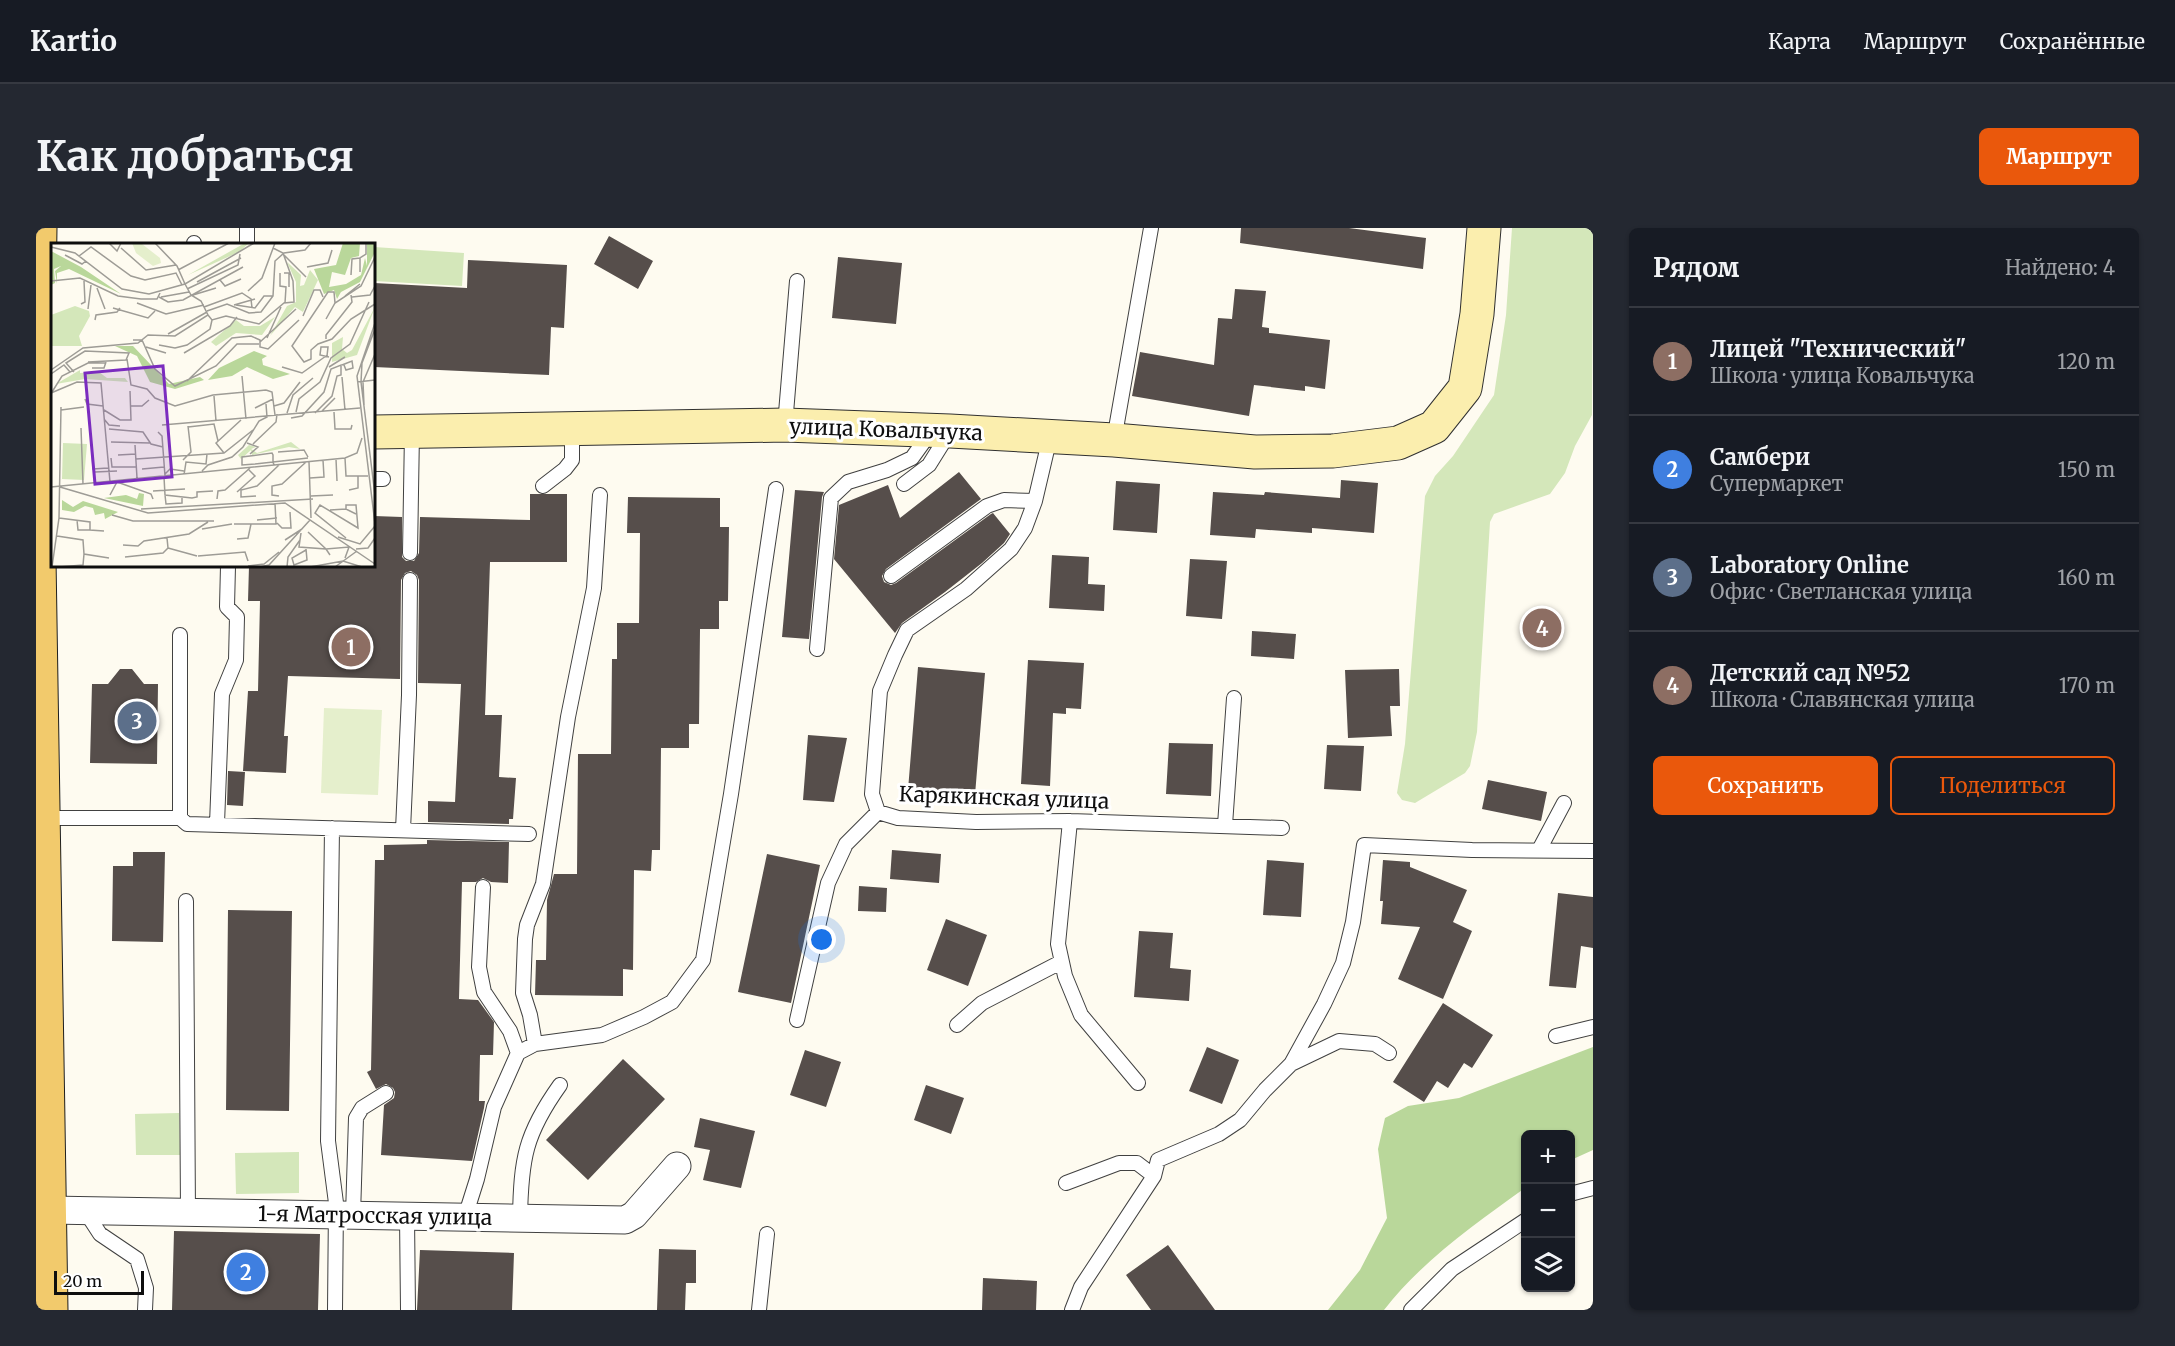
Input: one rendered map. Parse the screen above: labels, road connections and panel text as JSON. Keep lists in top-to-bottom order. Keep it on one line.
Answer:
{"streets":{"main road":["улица Ковальчука"],"street":["1-я Матросская улица"],"lane":["Карякинская улица"]},"crossings":[["улица Ковальчука","Карякинская улица"]],"scale_bar":"20 m","page":{"header":"Kartio","nav":["Карта","Маршрут","Сохранённые"],"buttons":["Маршрут",["Сохранить","Поделиться"]],"title":"Как добраться","heading":["Рядом","Найдено: 4"],"list":[{"mark":"1","name":"Лицей \"Технический\"","note":"Школа · улица Ковальчука","value":"120 m"},{"mark":"2","name":"Самбери","note":"Супермаркет","value":"150 m"},{"mark":"3","name":"Laboratory Online","note":"Офис · Светланская улица","value":"160 m"},{"mark":"4","name":"Детский сад №52","note":"Школа · Славянская улица","value":"170 m"}],"pins":["4","1","3","2"],"map_buttons":["+","−"],"scale":"20 m"}}
